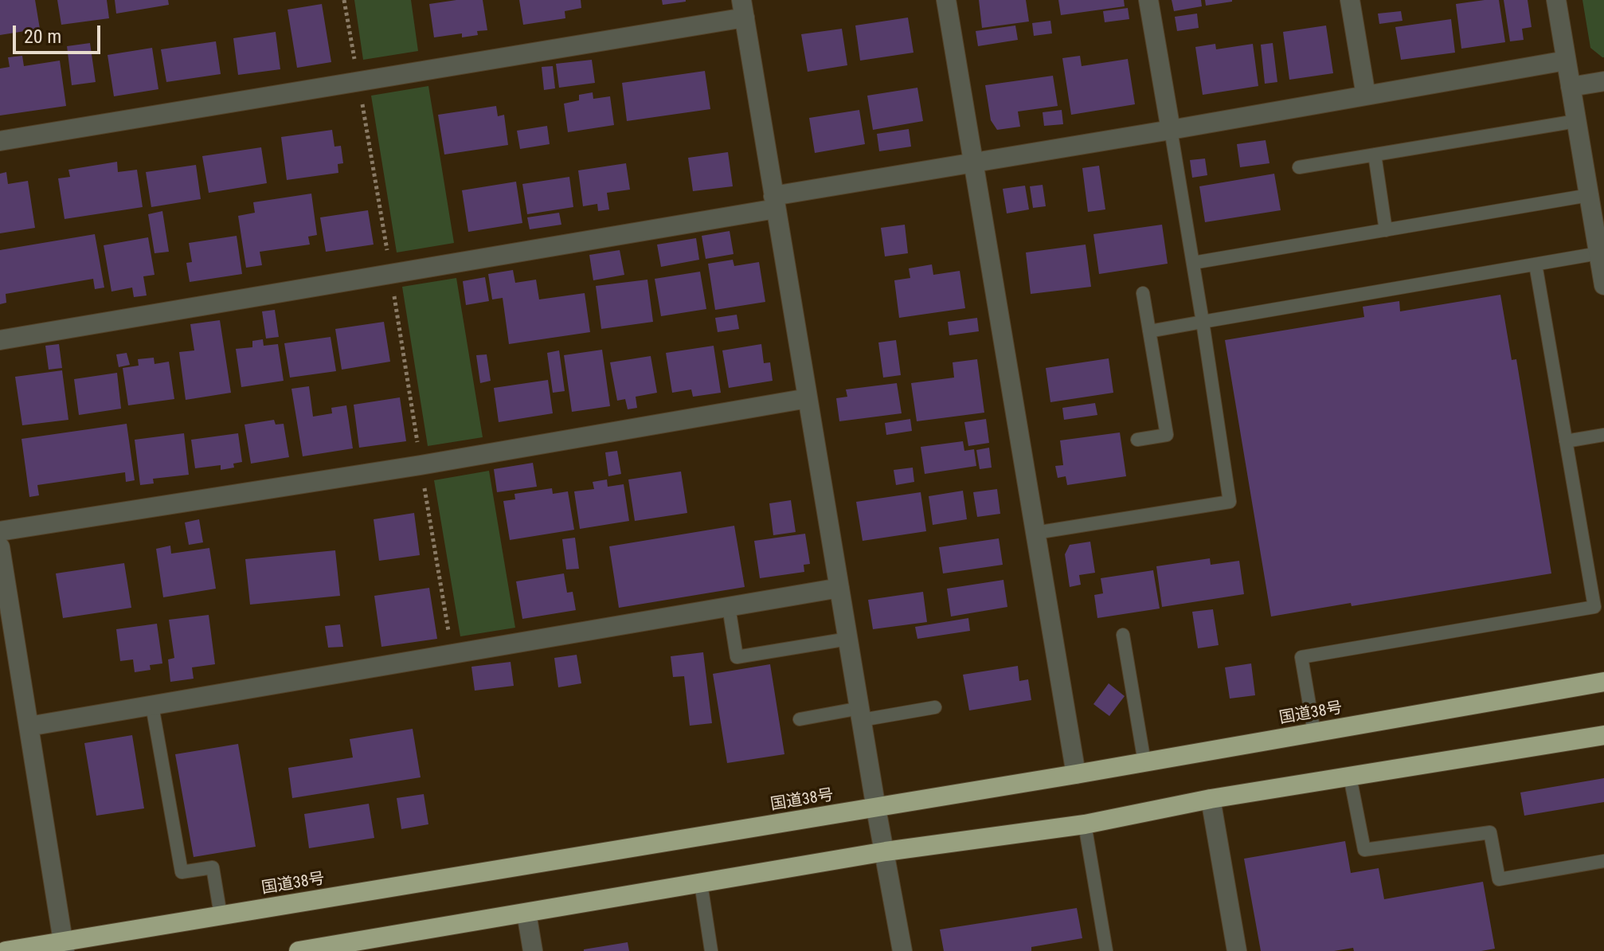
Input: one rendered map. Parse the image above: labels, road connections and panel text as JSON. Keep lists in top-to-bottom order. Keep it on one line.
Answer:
{"streets":{"highway":["国道38号"]},"scale_bar":"20 m"}
